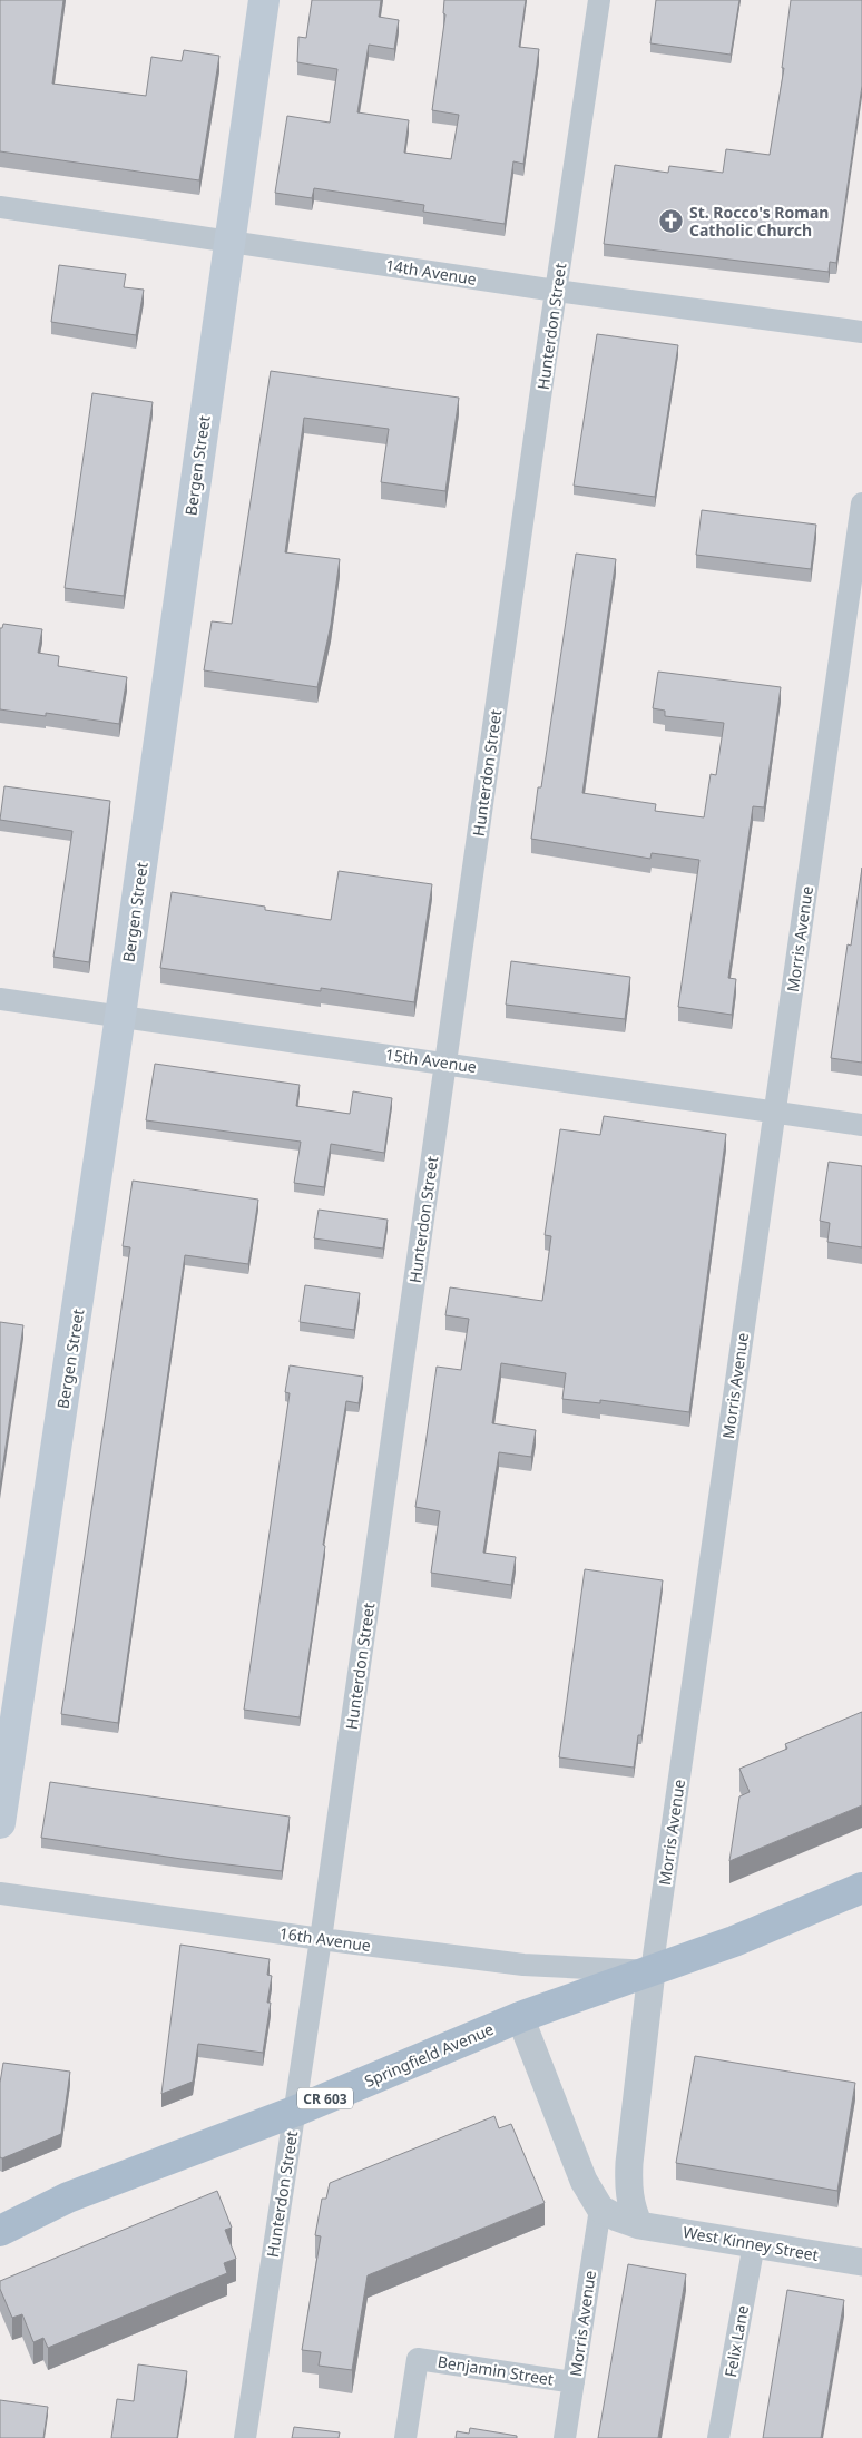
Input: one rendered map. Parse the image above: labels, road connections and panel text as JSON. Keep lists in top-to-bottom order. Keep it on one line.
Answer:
{"streets":{"main road":["Bergen Street","Springfield Avenue","CR 603"],"street":["14th Avenue","Hunterdon Street","Morris Avenue","15th Avenue","16th Avenue","West Kinney Street","Felix Lane","Benjamin Street"]},"crossings":[["14th Avenue","Hunterdon Street"],["14th Avenue","Bergen Street"],["Hunterdon Street","15th Avenue"],["Hunterdon Street","16th Avenue"],["Hunterdon Street","Springfield Avenue"],["Bergen Street","15th Avenue"],["Morris Avenue","15th Avenue"],["Morris Avenue","16th Avenue"],["Morris Avenue","Springfield Avenue"],["Morris Avenue","West Kinney Street"],["Morris Avenue","Benjamin Street"],["16th Avenue","Springfield Avenue"],["West Kinney Street","Felix Lane"]],"places":{"church":["St. Rocco's Roman Catholic Church"]}}
